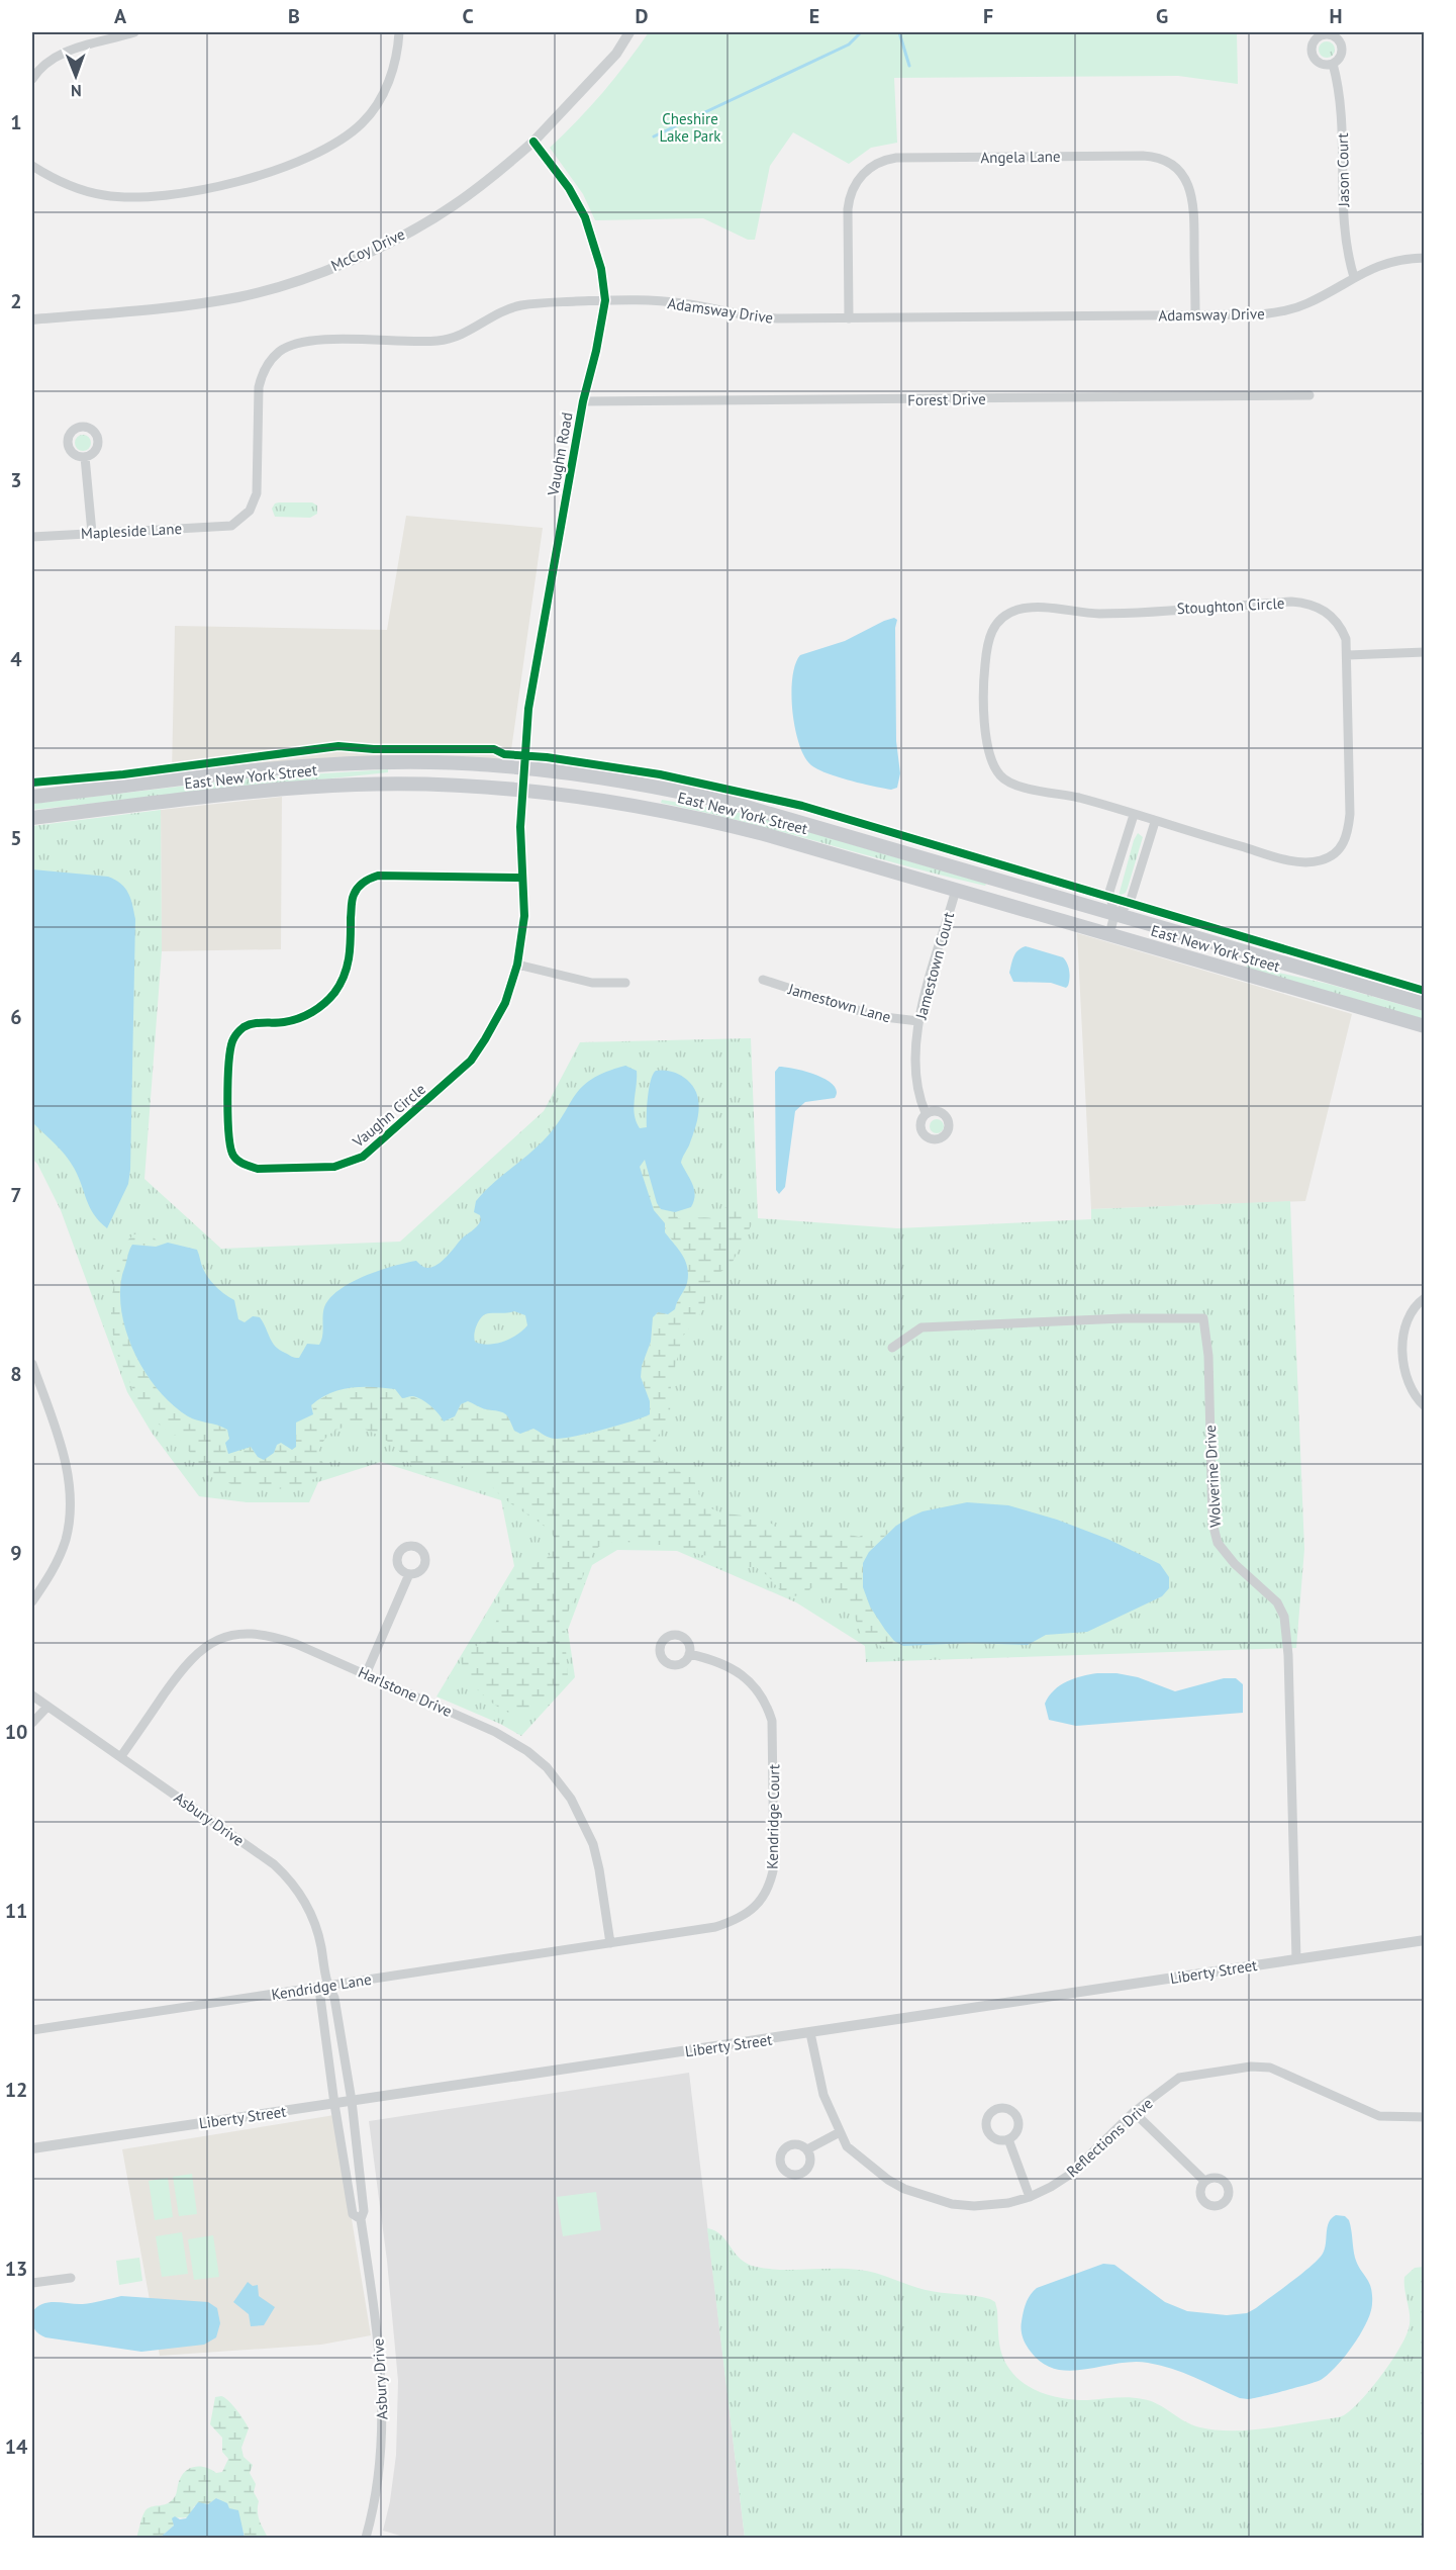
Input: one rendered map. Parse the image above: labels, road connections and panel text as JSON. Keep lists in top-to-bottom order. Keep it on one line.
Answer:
{"streets":{"main road":["East New York Street"],"street":["Angela Lane","Jason Court","McCoy Drive","Adamsway Drive","Forest Drive","Vaughn Road","Mapleside Lane","Stoughton Circle","Jamestown Court","Jamestown Lane","Vaughn Circle","Wolverine Drive","Harlstone Drive","Kendridge Court","Asbury Drive","Liberty Street","Kendridge Lane","Reflections Drive"]},"crossings":[["Angela Lane","Adamsway Drive"],["Jason Court","Adamsway Drive"],["McCoy Drive","Vaughn Road"],["Adamsway Drive","Vaughn Road"],["Adamsway Drive","Mapleside Lane"],["Forest Drive","Vaughn Road"],["Vaughn Road","East New York Street"],["Vaughn Road","Vaughn Circle"],["East New York Street","Jamestown Court"],["East New York Street","Vaughn Circle"],["Jamestown Court","Jamestown Lane"],["Wolverine Drive","Liberty Street"],["Harlstone Drive","Kendridge Court"],["Harlstone Drive","Asbury Drive"],["Harlstone Drive","Kendridge Lane"],["Kendridge Court","Kendridge Lane"],["Asbury Drive","Liberty Street"],["Asbury Drive","Kendridge Lane"],["Liberty Street","Reflections Drive"]],"parks":["Cheshire Lake Park"],"north":"bottom","grid":{"columns":["A","B","C","D","E","F","G","H"],"rows":["1","2","3","4","5","6","7","8","9","10","11","12","13","14"]}}
